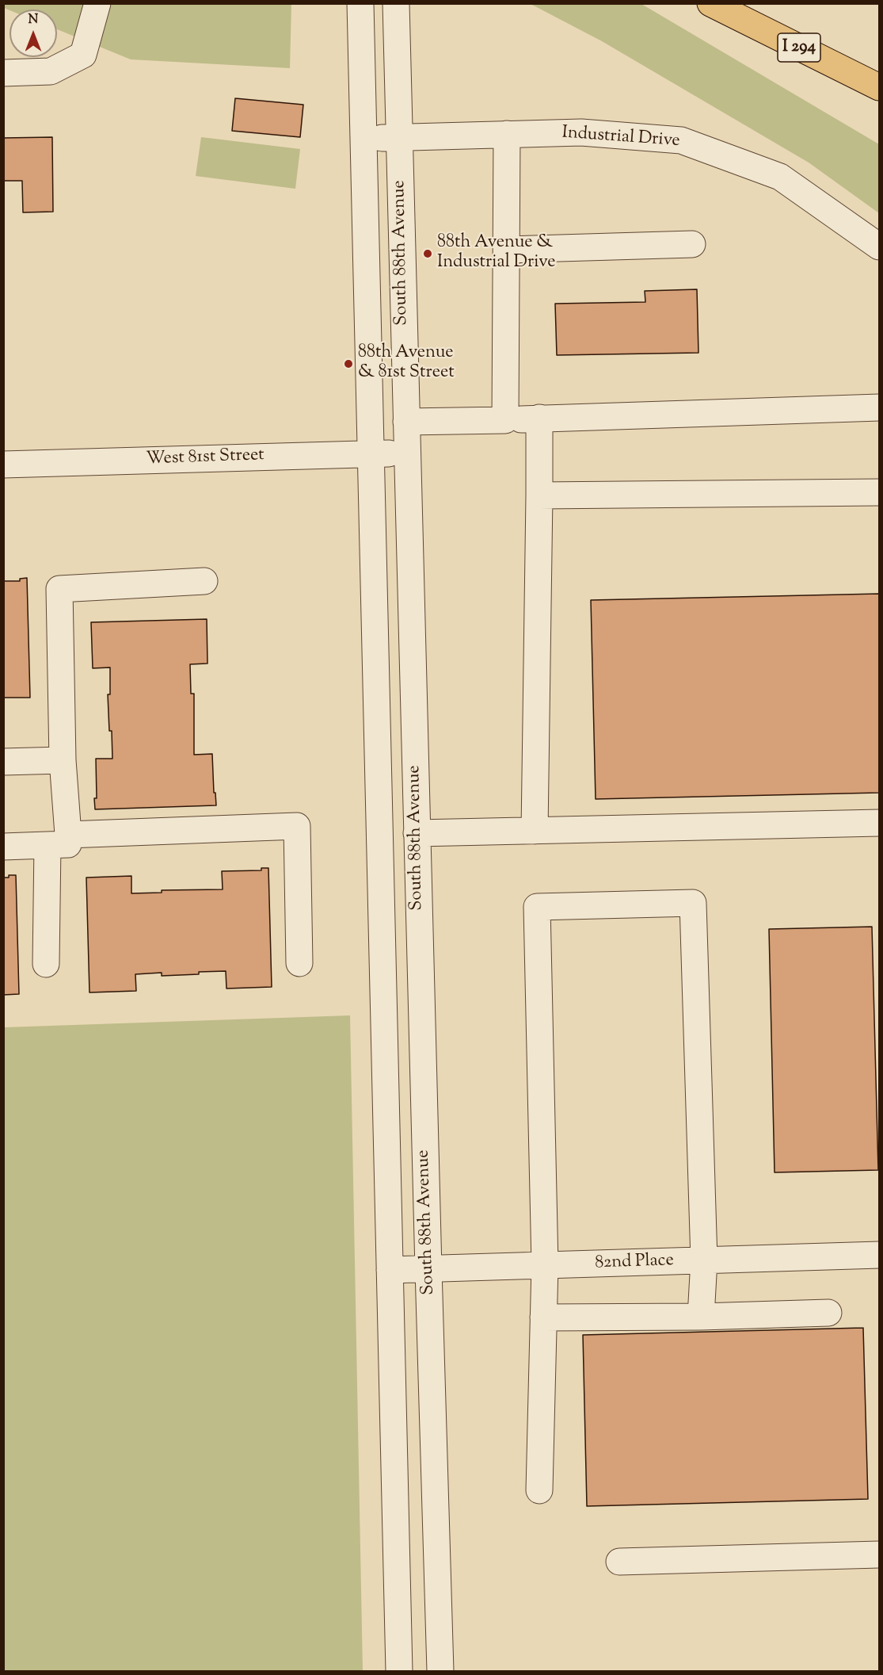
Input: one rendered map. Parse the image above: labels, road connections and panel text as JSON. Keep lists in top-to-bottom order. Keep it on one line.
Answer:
{"streets":{"highway":["I 294"],"street":["Industrial Drive","South 88th Avenue","West 81st Street","82nd Place"]},"crossings":[["Industrial Drive","South 88th Avenue"],["South 88th Avenue","West 81st Street"],["South 88th Avenue","82nd Place"]],"places":["88th Avenue & Industrial Drive","88th Avenue & 81st Street"],"north":"top"}
